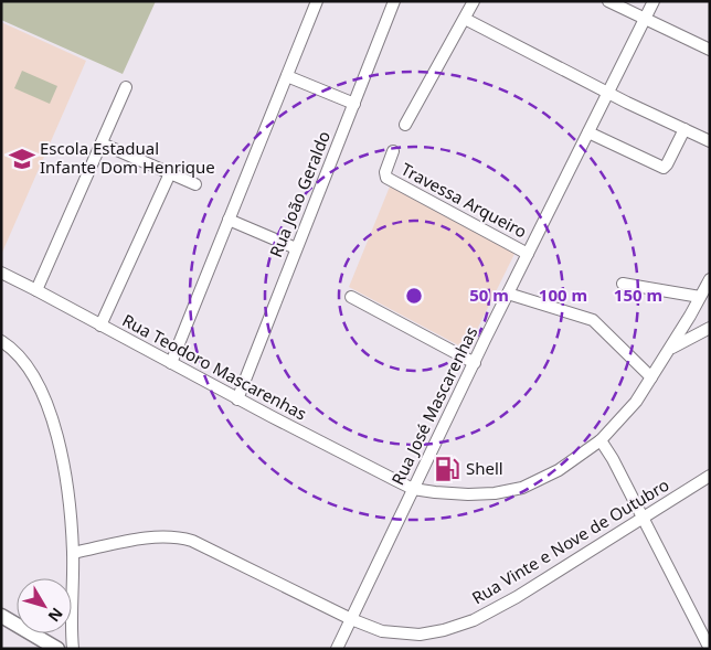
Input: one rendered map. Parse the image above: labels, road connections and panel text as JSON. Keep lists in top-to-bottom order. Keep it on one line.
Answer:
{"streets":{"street":["Rua João Geraldo","Travessa Arqueiro","Rua Teodoro Mascarenhas","Rua José Mascarenhas","Rua Vinte e Nove de Outubro"]},"crossings":[["Rua João Geraldo","Rua Teodoro Mascarenhas"],["Travessa Arqueiro","Rua José Mascarenhas"],["Rua Teodoro Mascarenhas","Rua José Mascarenhas"],["Rua José Mascarenhas","Rua Vinte e Nove de Outubro"]],"places":{"school or university":["Escola Estadual Infante Dom Henrique"],"fuel station":["Shell"]},"north":"bottom right","rings":["50 m","100 m","150 m"]}
